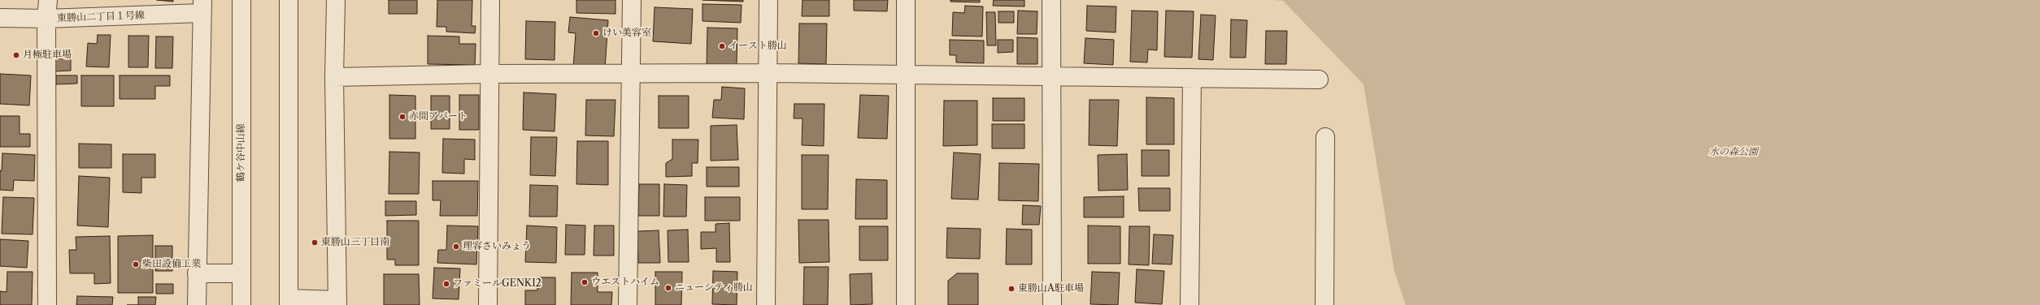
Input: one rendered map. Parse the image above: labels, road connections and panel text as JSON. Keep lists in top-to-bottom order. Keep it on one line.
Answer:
{"streets":{"street":["東勝山二丁目１号線","鶴ケ谷中山線"]},"parks":["水の森公園"],"places":["けい美容室","イースト勝山","月極駐車場","赤間アパート","東勝山三丁目南","理容さいみょう","柴田設備工業","ウエストハイム","ファミールGENKI2","ニューシティ勝山","東勝山A駐車場"]}
